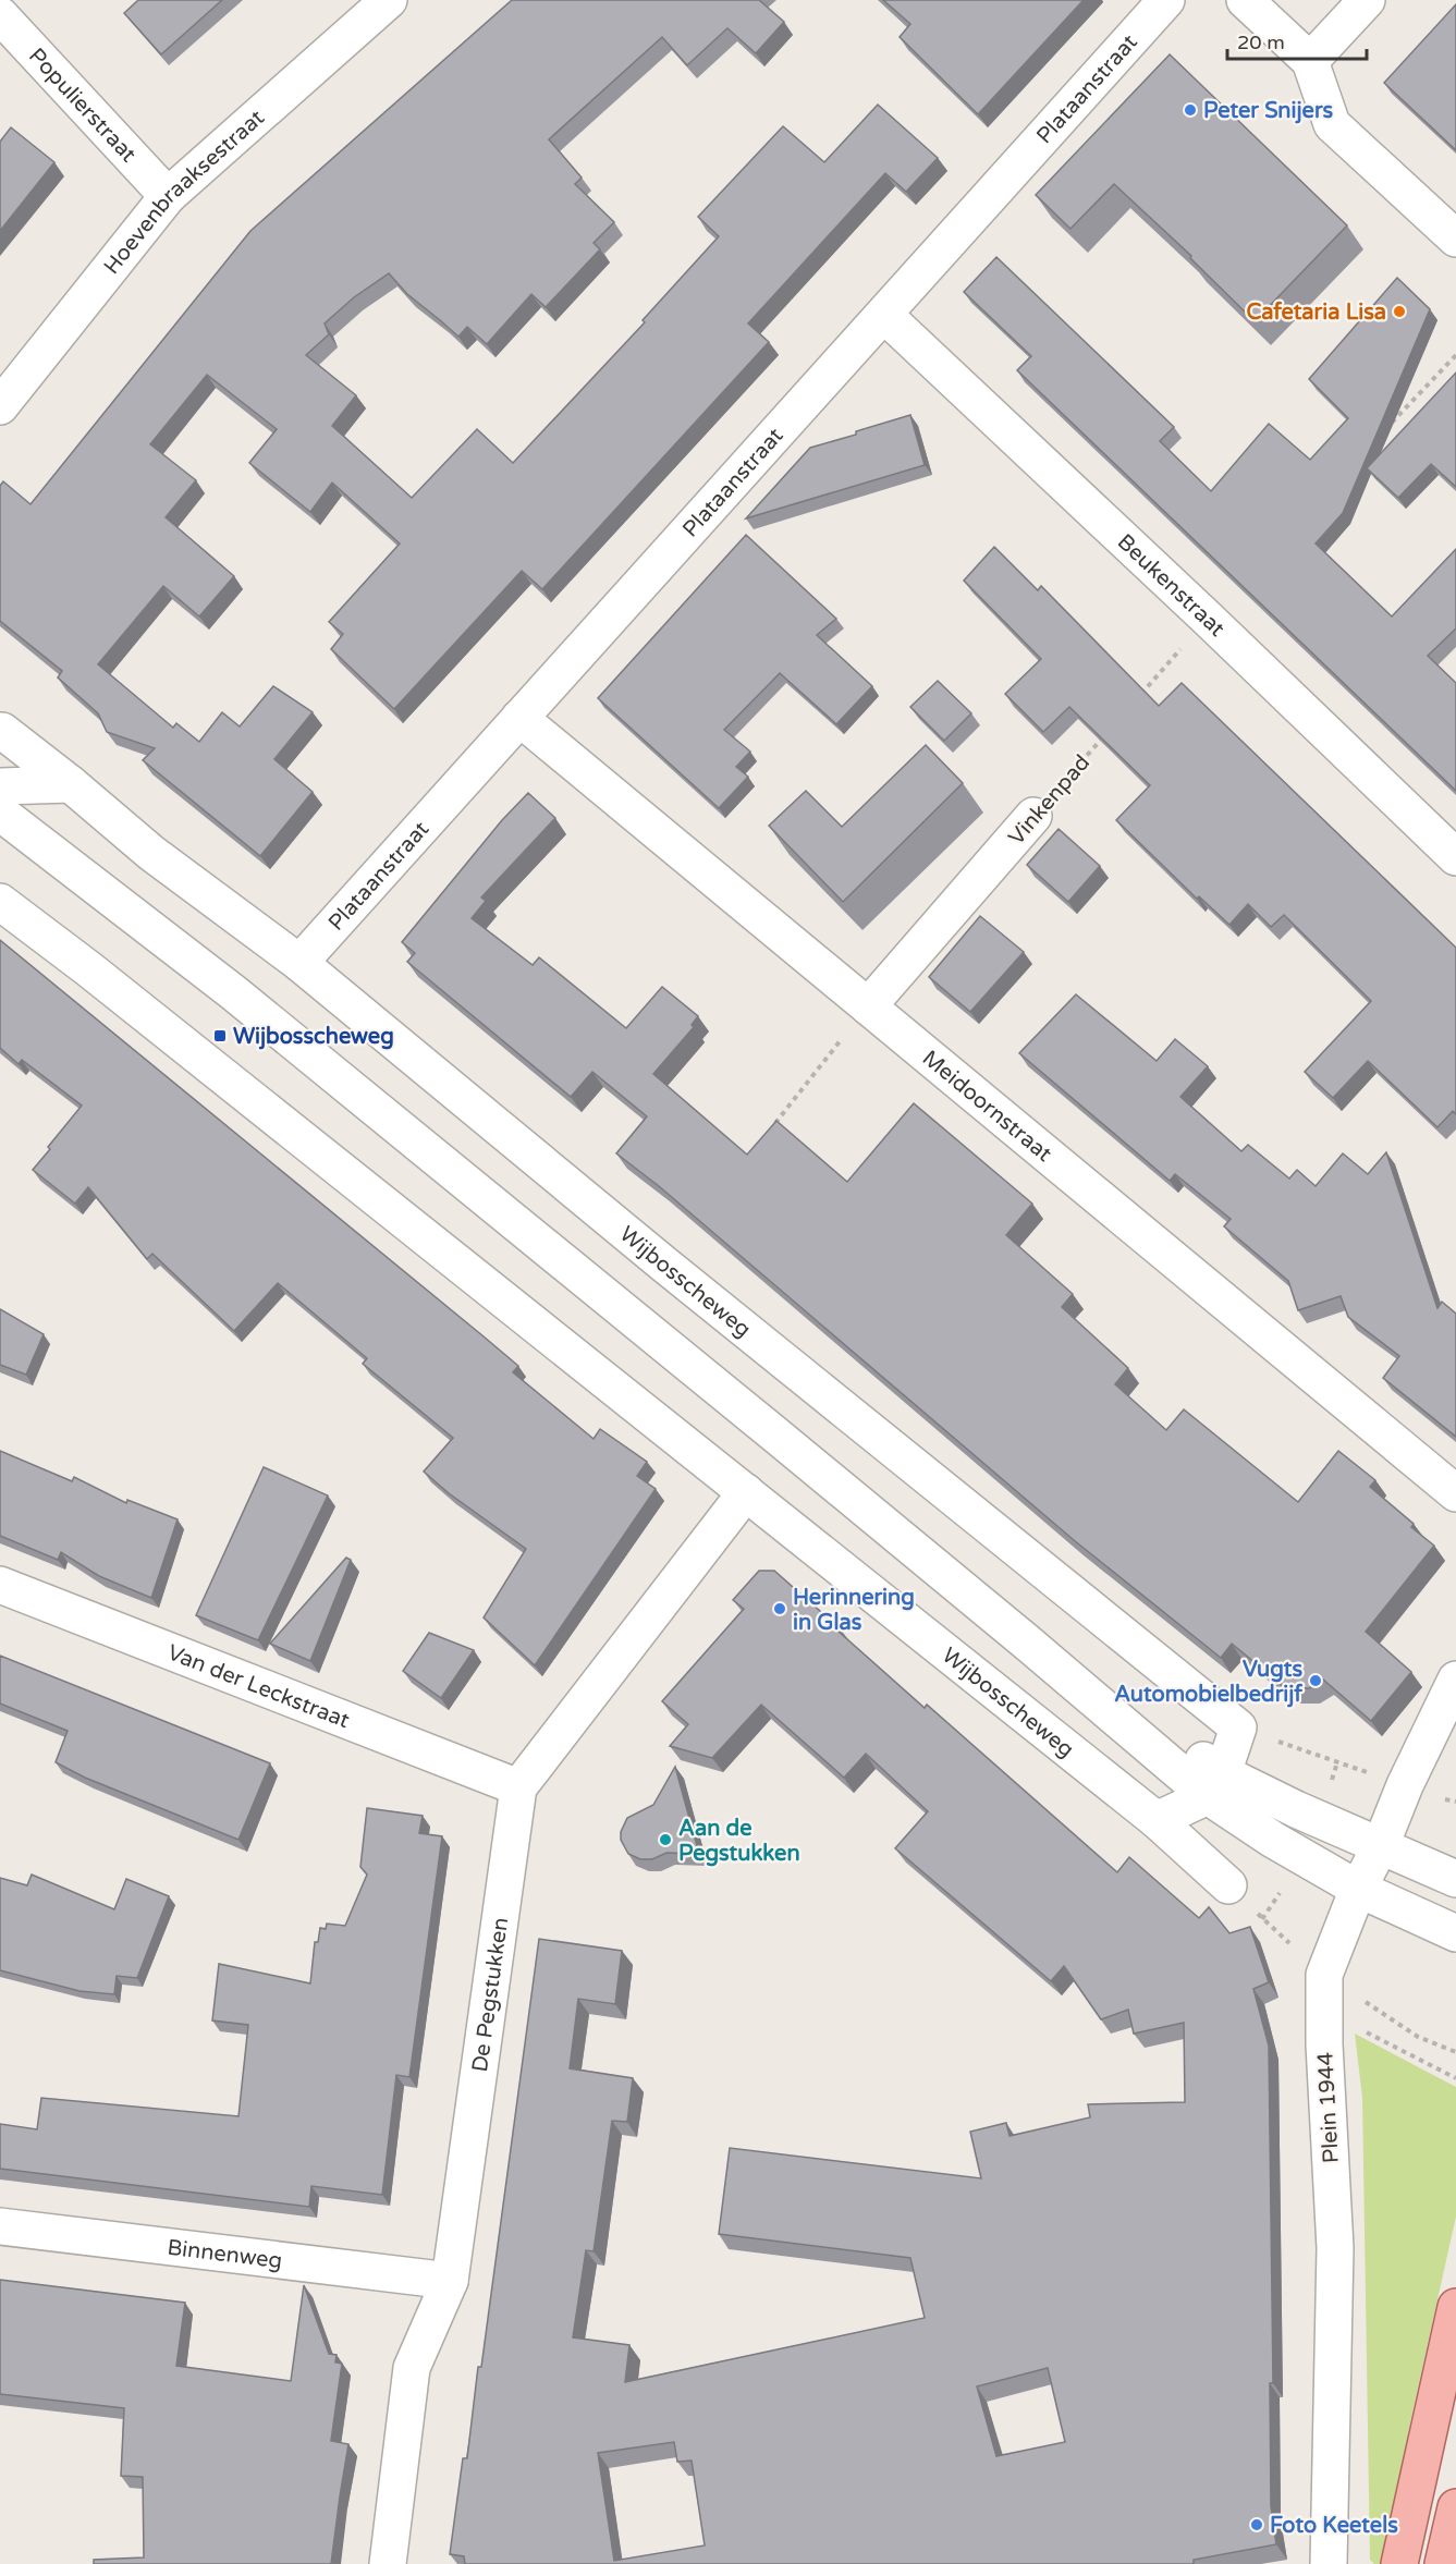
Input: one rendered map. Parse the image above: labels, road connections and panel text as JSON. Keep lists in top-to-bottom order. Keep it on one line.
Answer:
{"streets":{"street":["Plataanstraat","Populierstraat","Hoevenbraaksestraat","Beukenstraat","Vinkenpad","Meidoornstraat","Wijbosscheweg","Van der Leckstraat","De Pegstukken","Plein 1944","Binnenweg"]},"crossings":[["Plataanstraat","Beukenstraat"],["Plataanstraat","Meidoornstraat"],["Plataanstraat","Wijbosscheweg"],["Populierstraat","Hoevenbraaksestraat"],["Vinkenpad","Meidoornstraat"],["Wijbosscheweg","De Pegstukken"],["Van der Leckstraat","De Pegstukken"],["De Pegstukken","Binnenweg"]],"places":{"other":["Peter Snijers","Cafetaria Lisa","Herinnering in Glas","Vugts Automobielbedrijf","Aan de Pegstukken","Foto Keetels"],"transit":["Wijbosscheweg"]},"scale_bar":"20 m"}
